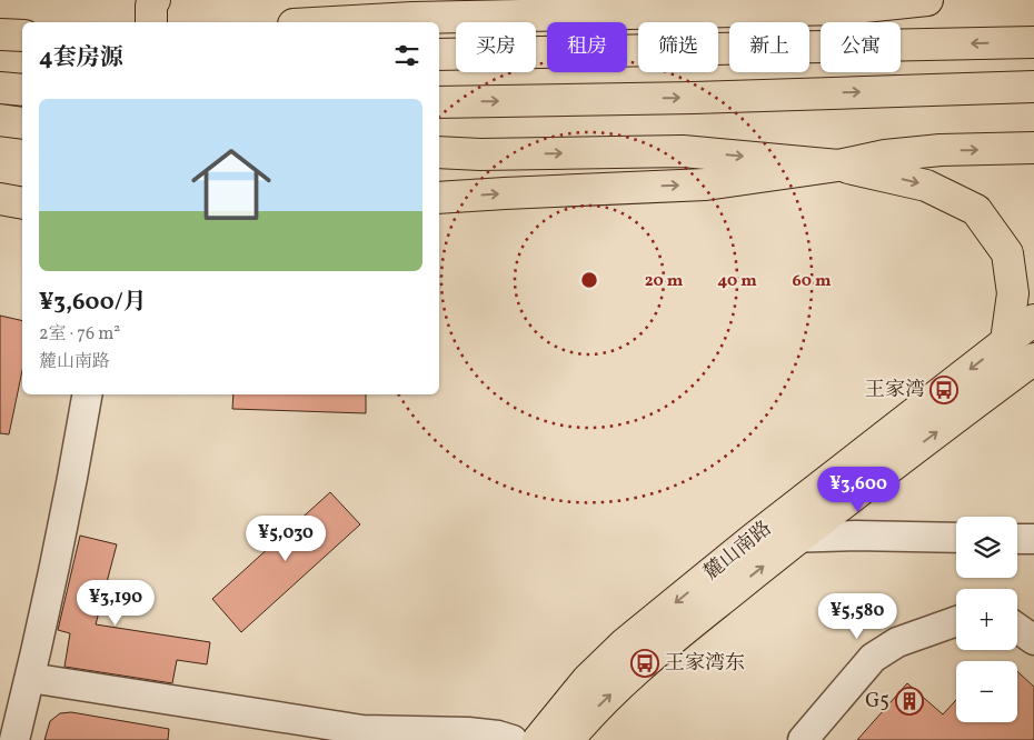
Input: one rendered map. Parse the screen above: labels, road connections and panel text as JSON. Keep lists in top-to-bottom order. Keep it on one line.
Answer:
{"streets":{"main road":["麓山南路"]},"places":{"bus stop":["王家湾","王家湾东"],"building":["G5"]},"page":{"chip":["买房","租房","筛选","新上","公寓"],"heading":"4套房源","list":[{"name":"¥3,600/月","note":"2室 · 76 m² · 麓山南路"}],"price":["¥3,600","¥5,030","¥3,190","¥5,580"],"map_buttons":["+","−"]},"rings":["20 m","40 m","60 m"]}
